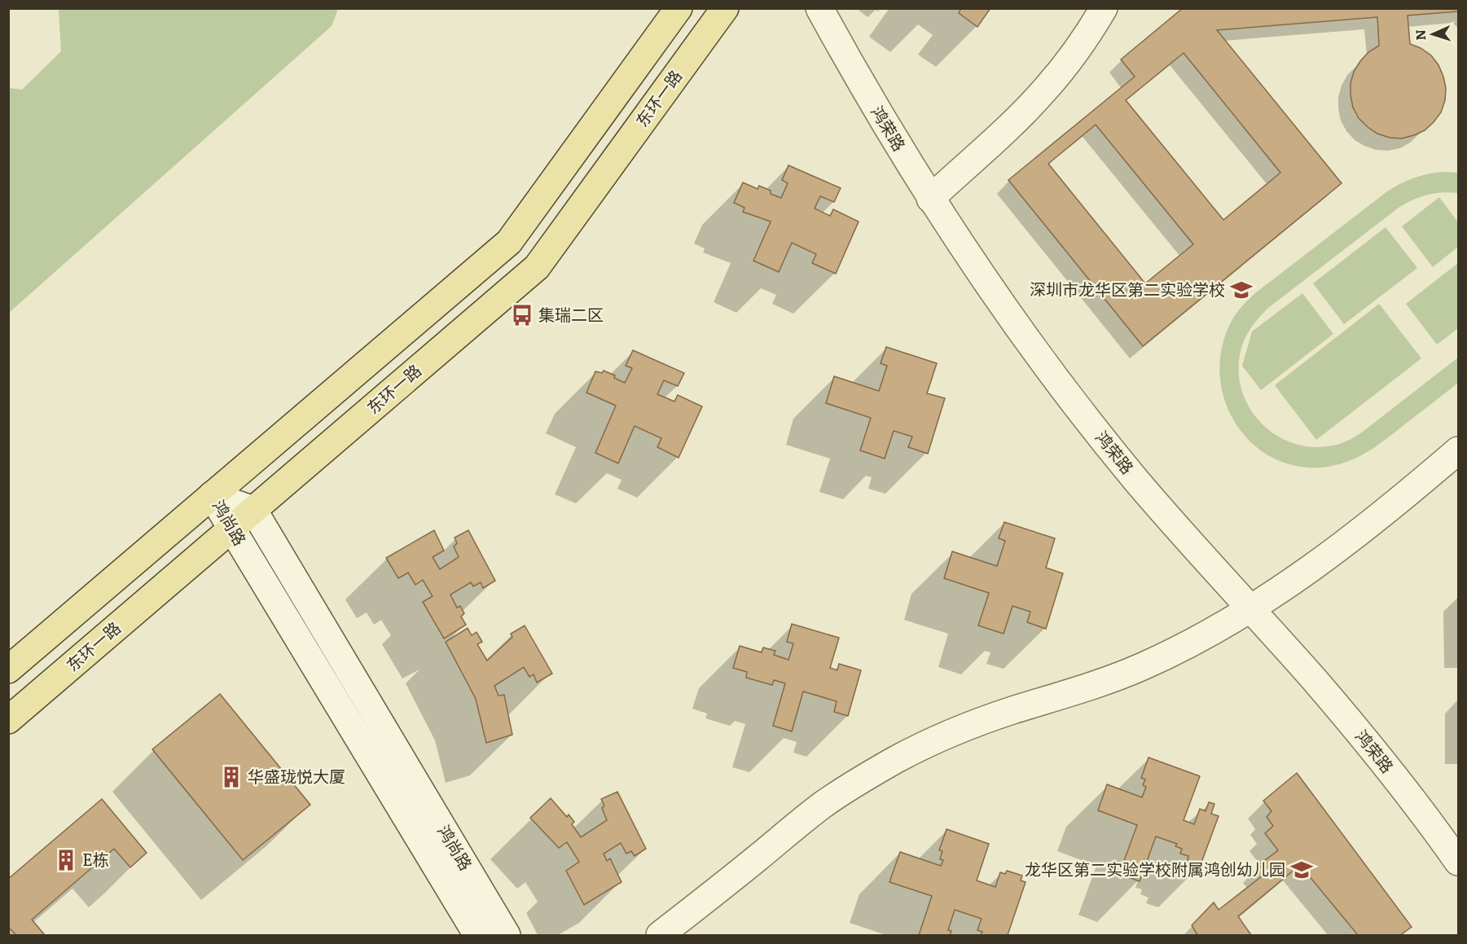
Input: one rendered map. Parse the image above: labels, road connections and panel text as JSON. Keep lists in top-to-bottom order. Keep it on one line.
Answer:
{"streets":{"main road":["东环一路"],"street":["鸿荣路","鸿尚路"]},"crossings":[["东环一路","鸿尚路"]],"places":{"school or university":["深圳市龙华区第二实验学校","龙华区第二实验学校附属鸿创幼儿园"],"bus stop":["集瑞二区"],"building":["华盛珑悦大厦","E栋"]},"north":"left"}
